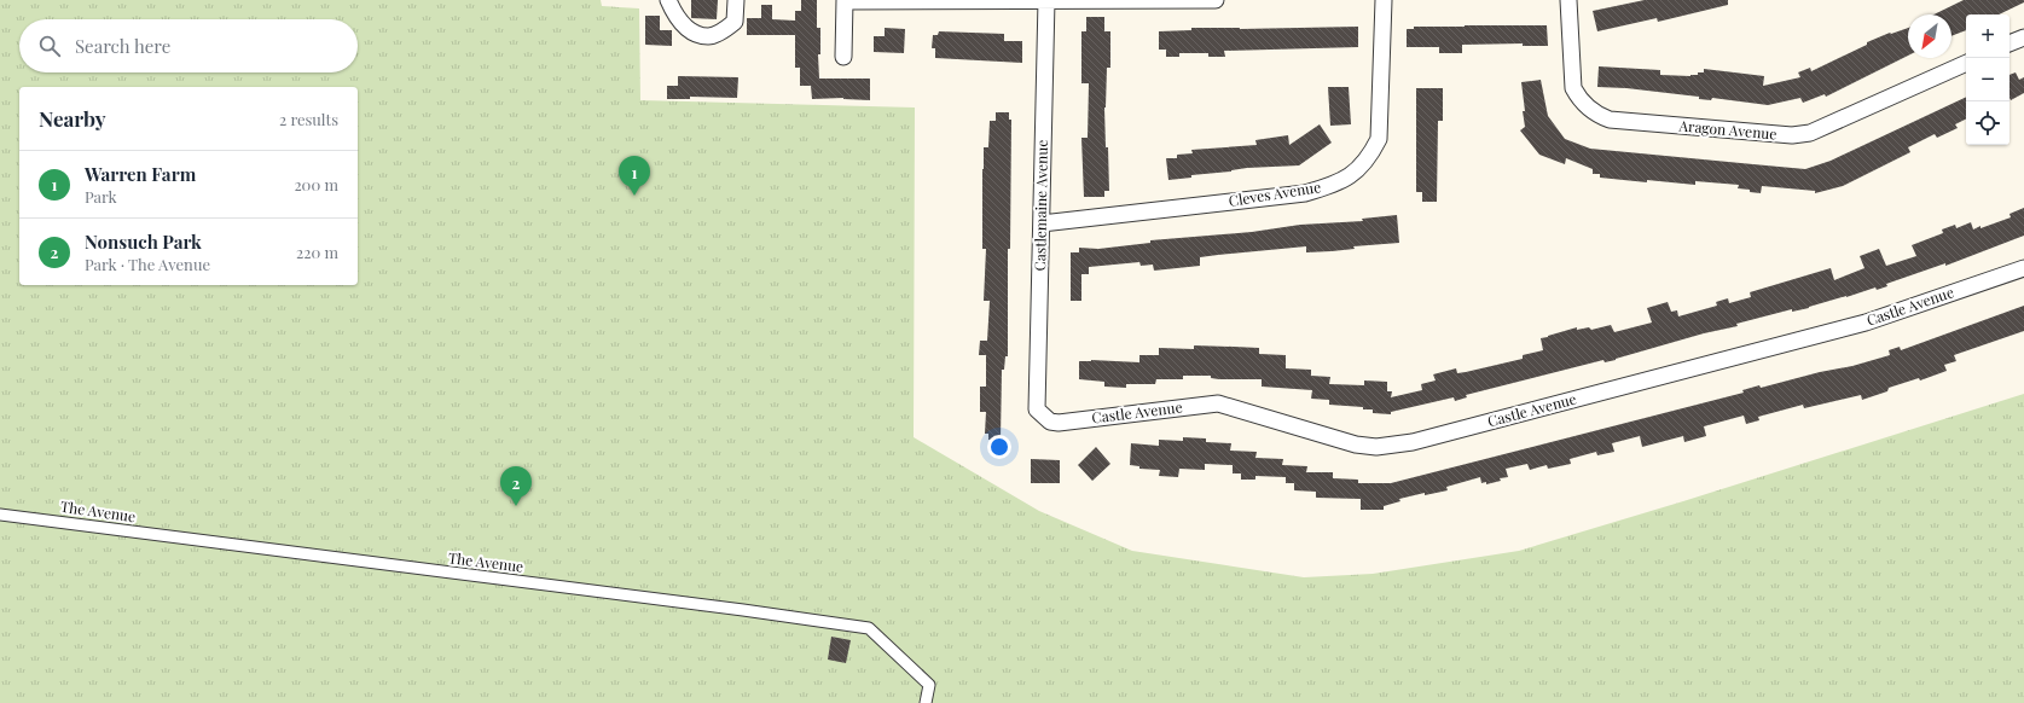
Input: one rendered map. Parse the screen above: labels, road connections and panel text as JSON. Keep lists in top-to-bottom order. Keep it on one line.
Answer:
{"streets":{"street":["Aragon Avenue","Cleves Avenue","Castlemaine Avenue","Castle Avenue","The Avenue"]},"crossings":[["Cleves Avenue","Castlemaine Avenue"],["Castlemaine Avenue","Castle Avenue"]],"north":"bottom left","page":{"map_buttons":["+","−"],"search":"Search here","heading":["Nearby","2 results"],"list":[{"mark":"1","name":"Warren Farm","note":"Park","value":"200 m"},{"mark":"2","name":"Nonsuch Park","note":"Park · The Avenue","value":"220 m"}],"pins":["1","2"]}}
